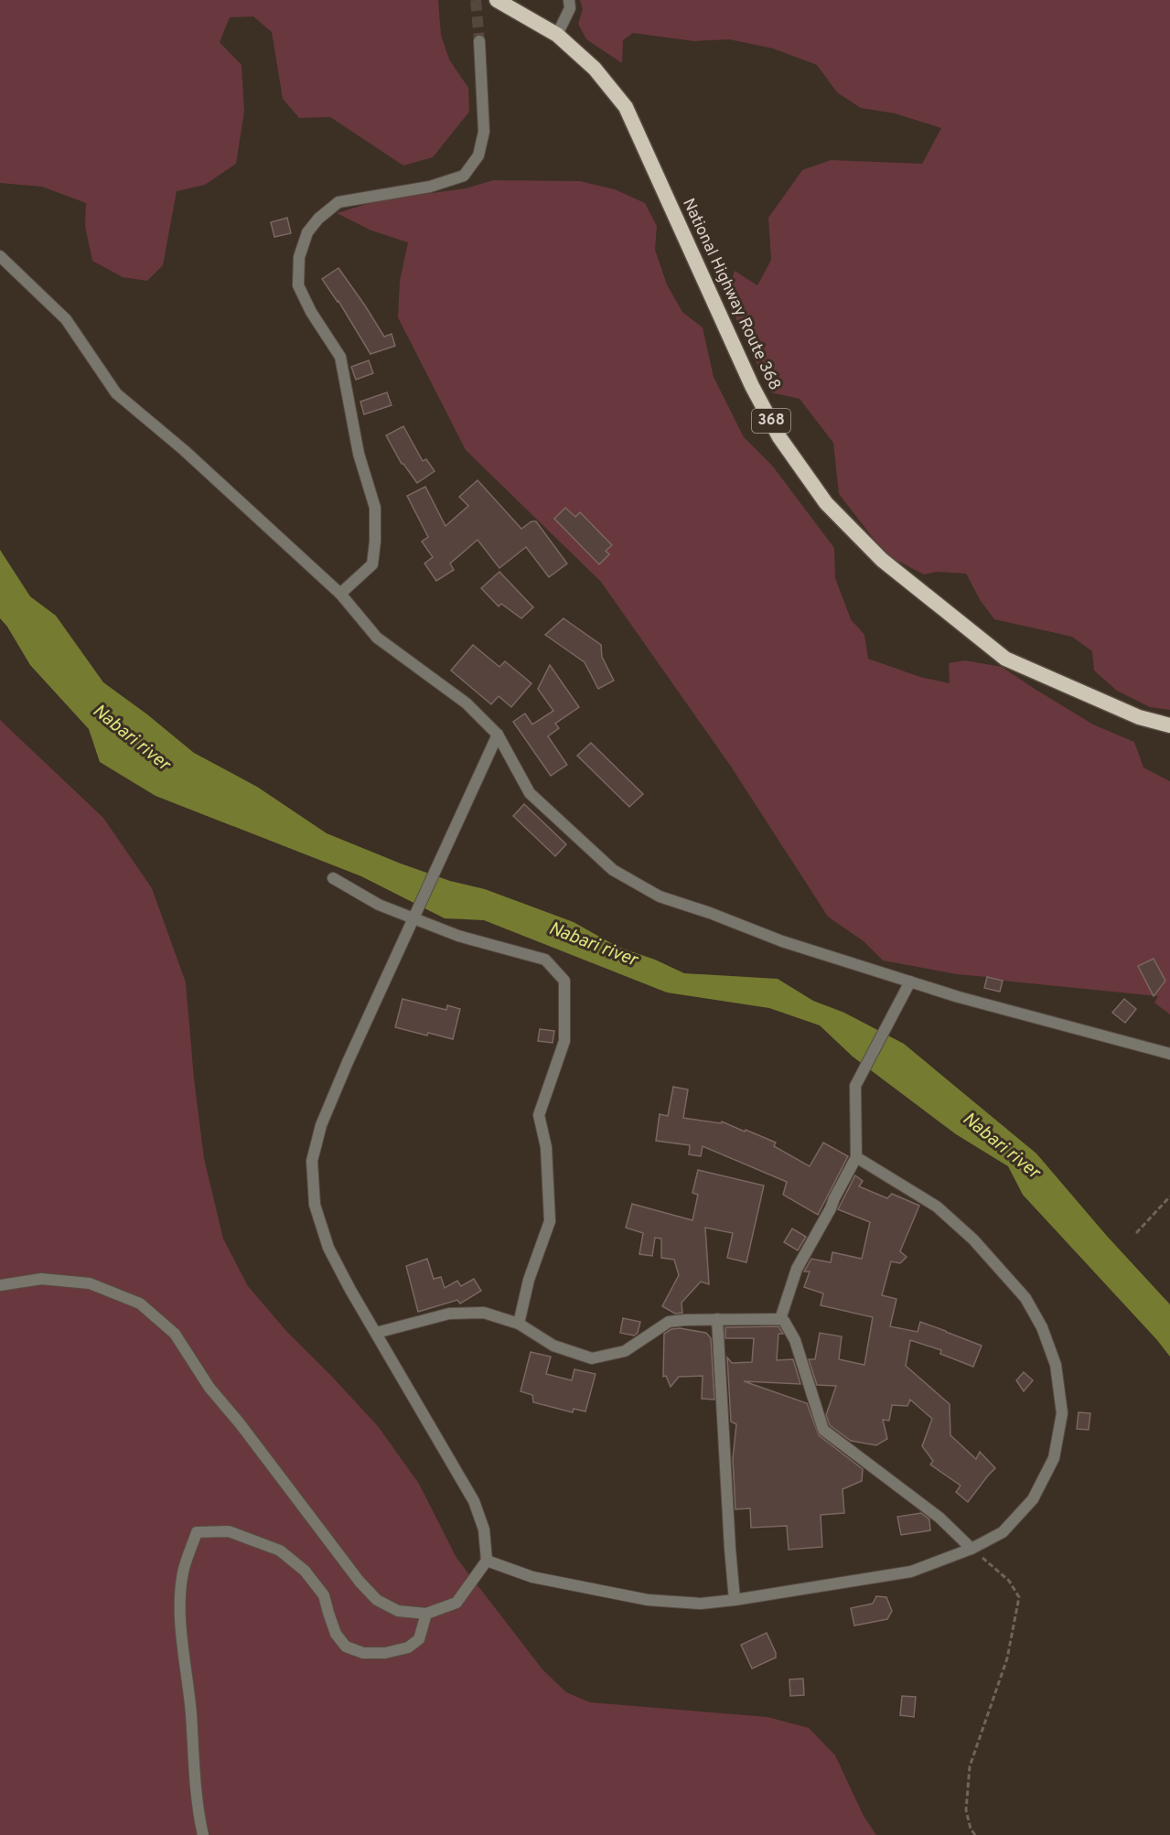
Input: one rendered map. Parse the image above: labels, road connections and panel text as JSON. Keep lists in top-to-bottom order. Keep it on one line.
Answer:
{"streets":{"highway":["National Highway Route 368","368"]},"water":["Nabari river"]}
